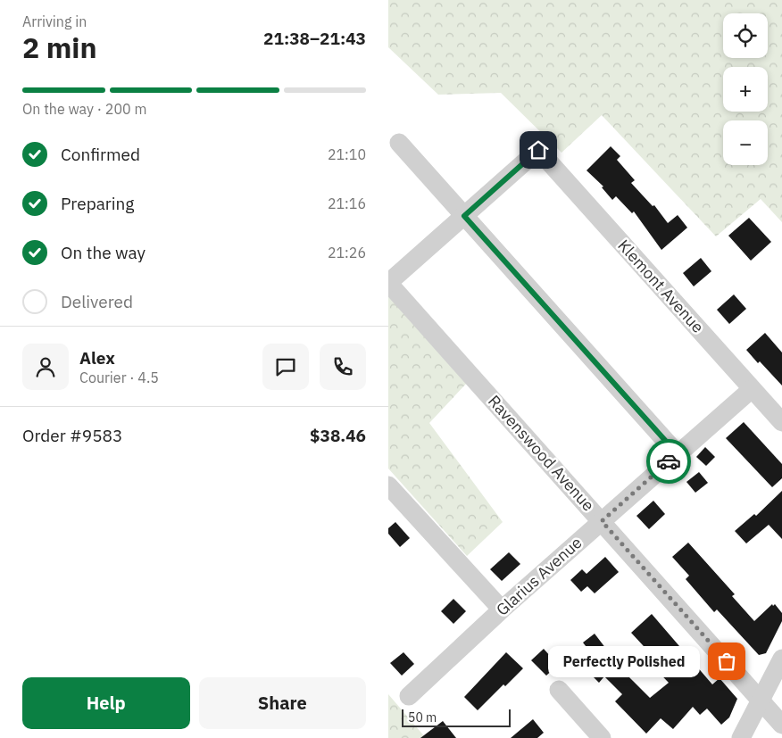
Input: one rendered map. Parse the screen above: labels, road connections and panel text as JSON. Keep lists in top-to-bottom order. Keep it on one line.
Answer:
{"streets":{"street":["Klemont Avenue","Ravenswood Avenue","Glarius Avenue"]},"crossings":[["Klemont Avenue","Glarius Avenue"],["Ravenswood Avenue","Glarius Avenue"]],"places":["Perfectly Polished"],"scale_bar":"50 m","page":{"heading":["2 min","Arriving in","21:38–21:43"],"panel":["Alex","Courier · 4.5","Order #9583","$38.46"],"map_buttons":["+","−"],"bar":"On the way · 200 m","list":[["Confirmed","21:10"],["Preparing","21:16"],["On the way","21:26"],"Delivered"],"bubble":"Perfectly Polished","buttons":["Help","Share"],"scale":"50 m"}}
